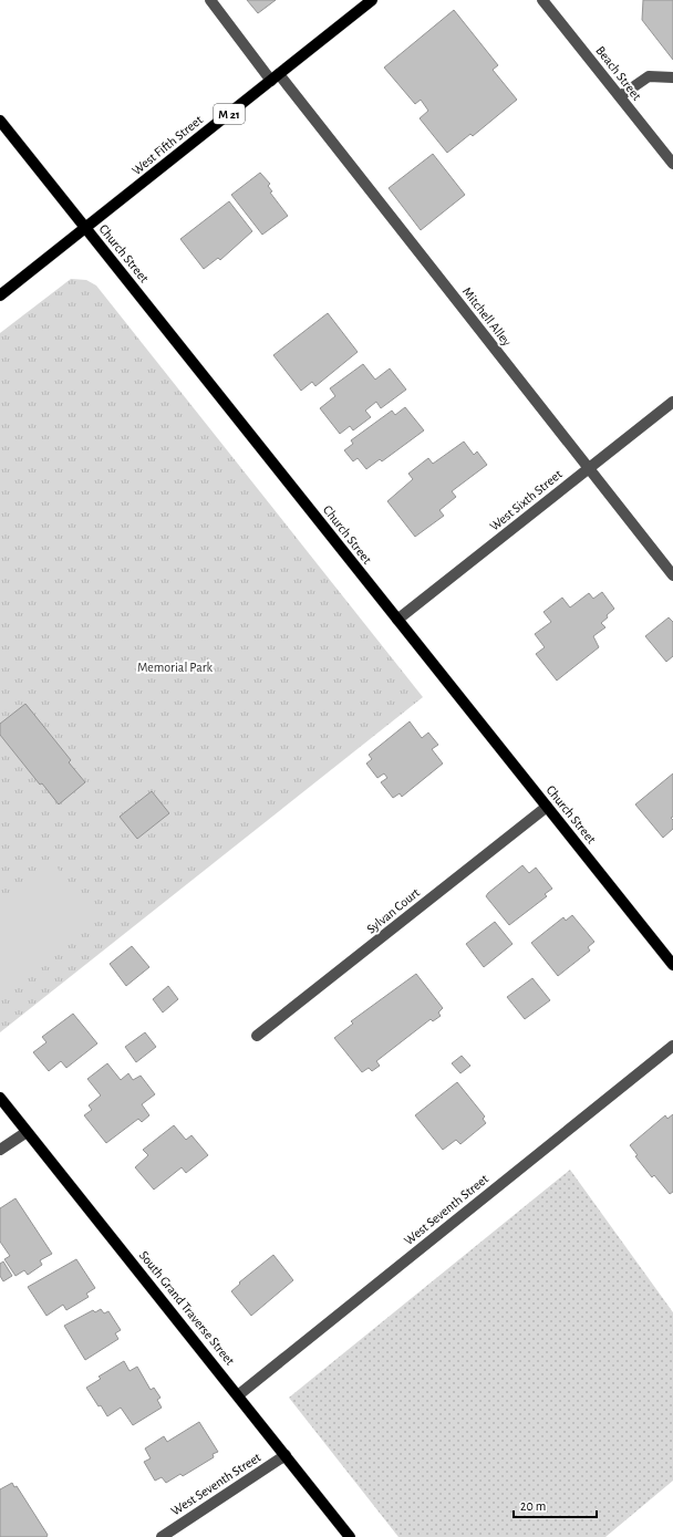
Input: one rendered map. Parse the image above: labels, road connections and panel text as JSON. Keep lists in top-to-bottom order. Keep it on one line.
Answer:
{"streets":{"main road":["M 21","West Fifth Street","Church Street","South Grand Traverse Street"],"street":["Beach Street","Mitchell Alley","West Sixth Street","Sylvan Court","West Seventh Street"]},"crossings":[["West Fifth Street","Church Street"],["West Fifth Street","Mitchell Alley"],["Church Street","West Sixth Street"],["Church Street","Sylvan Court"],["Mitchell Alley","West Sixth Street"],["West Seventh Street","South Grand Traverse Street"]],"parks":["Memorial Park"],"scale_bar":"20 m"}
